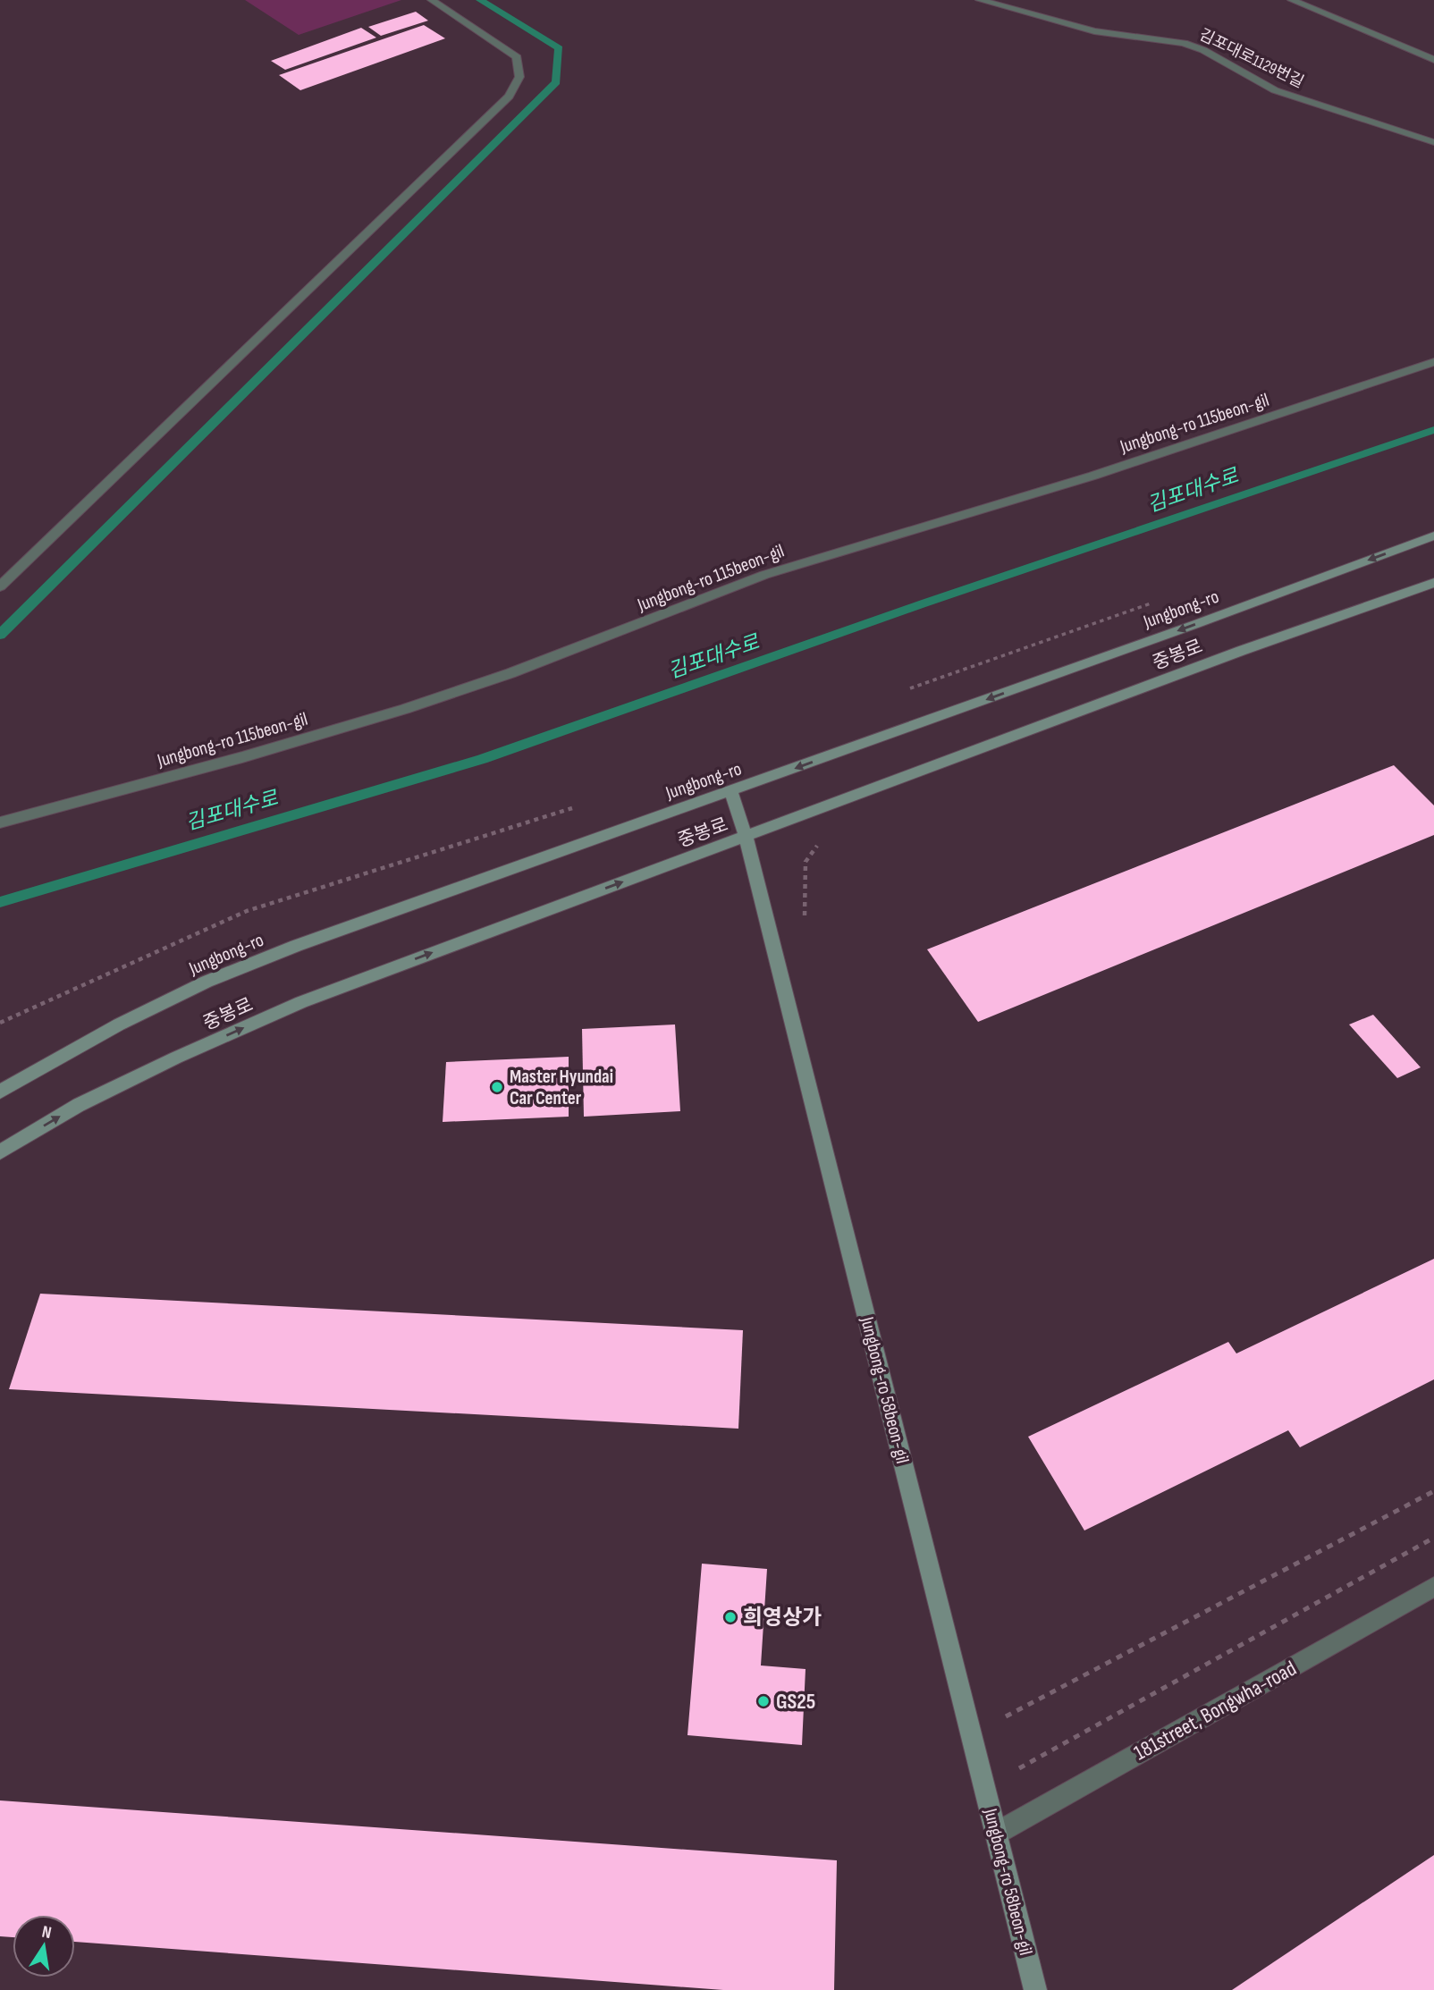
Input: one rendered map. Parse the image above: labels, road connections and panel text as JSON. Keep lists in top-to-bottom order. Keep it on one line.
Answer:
{"streets":{"street":["김포대로1129번길","Jungbong-ro 115beon-gil","Jungbong-ro","중봉로","Jungbong-ro 58beon-gil","181street, Bongwha-road"]},"crossings":[["Jungbong-ro","Jungbong-ro 58beon-gil"],["중봉로","Jungbong-ro 58beon-gil"],["Jungbong-ro 58beon-gil","181street, Bongwha-road"]],"one_way":["Jungbong-ro","중봉로"],"water":["김포대수로"],"places":["Master Hyundai Car Center","희영상가","GS25"],"north":"top"}
